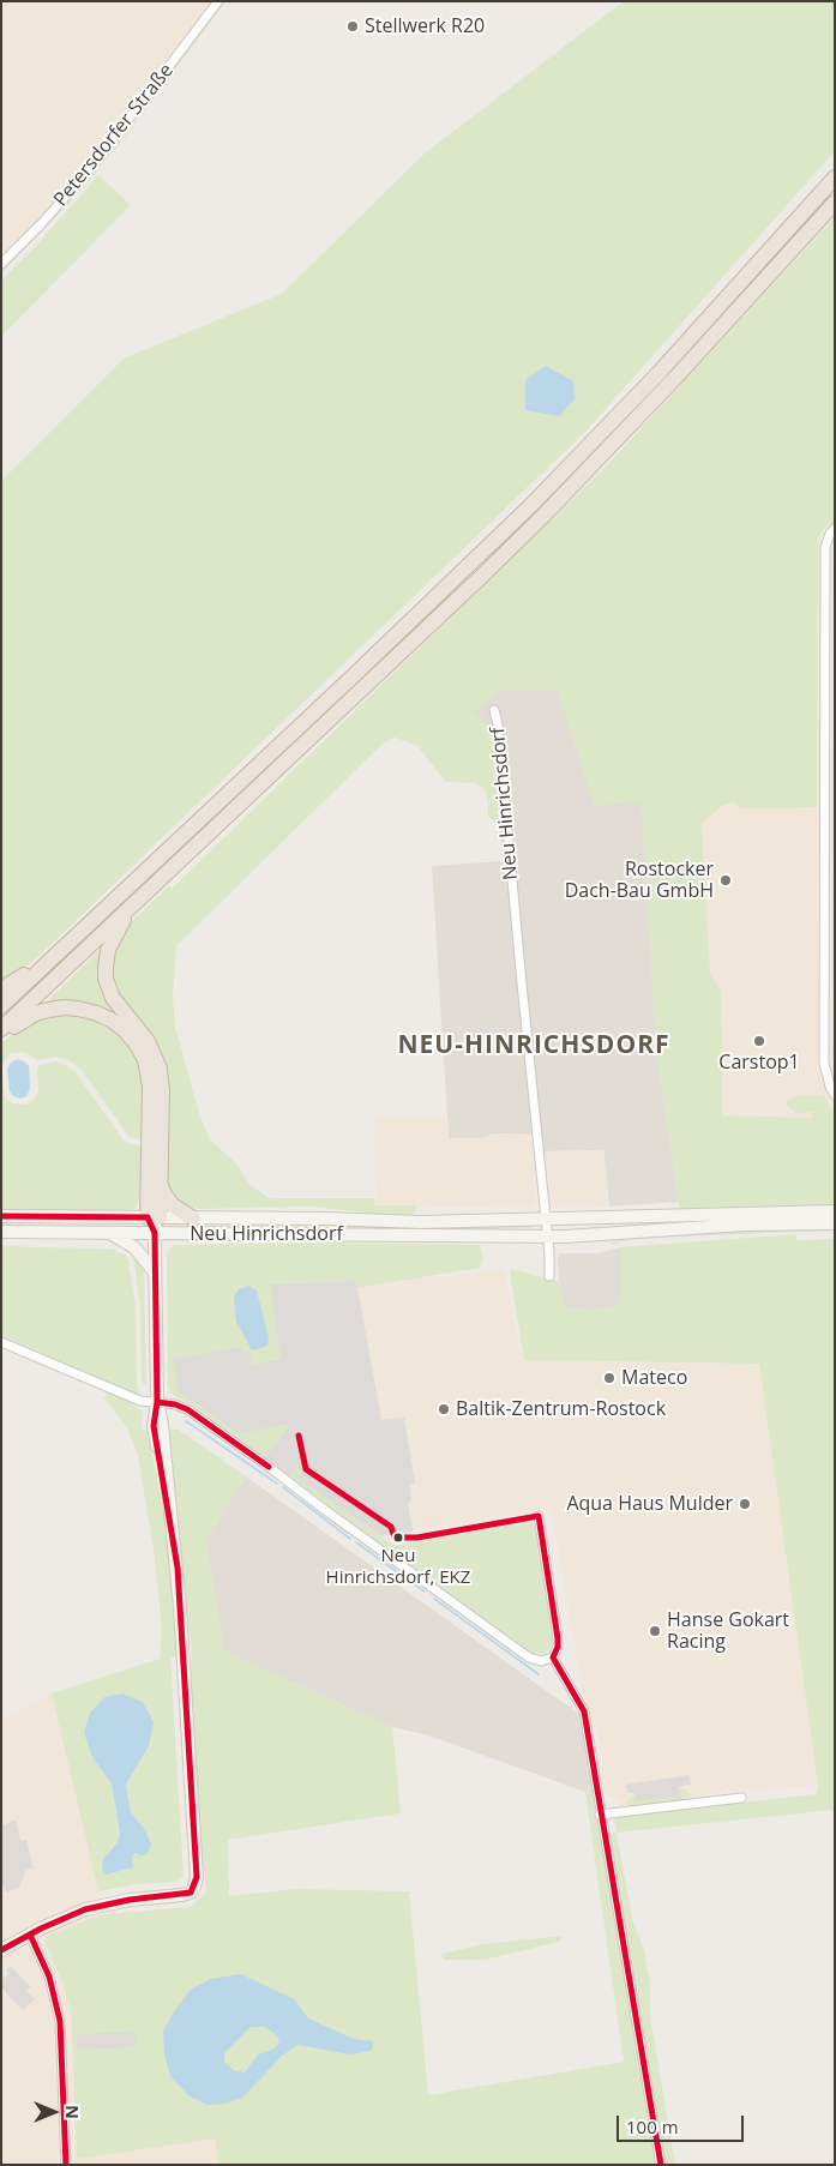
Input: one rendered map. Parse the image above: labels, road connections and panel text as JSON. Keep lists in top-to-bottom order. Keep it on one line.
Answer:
{"streets":{"main road":["Neu Hinrichsdorf"],"street":["Petersdorfer Straße"]},"districts":["NEU-HINRICHSDORF"],"places":["Stellwerk R20","Rostocker Dach-Bau GmbH","Carstop1","Mateco","Baltik-Zentrum-Rostock","Aqua Haus Mulder","Neu Hinrichsdorf, EKZ","Hanse Gokart Racing"],"scale_bar":"100 m","north":"right"}
